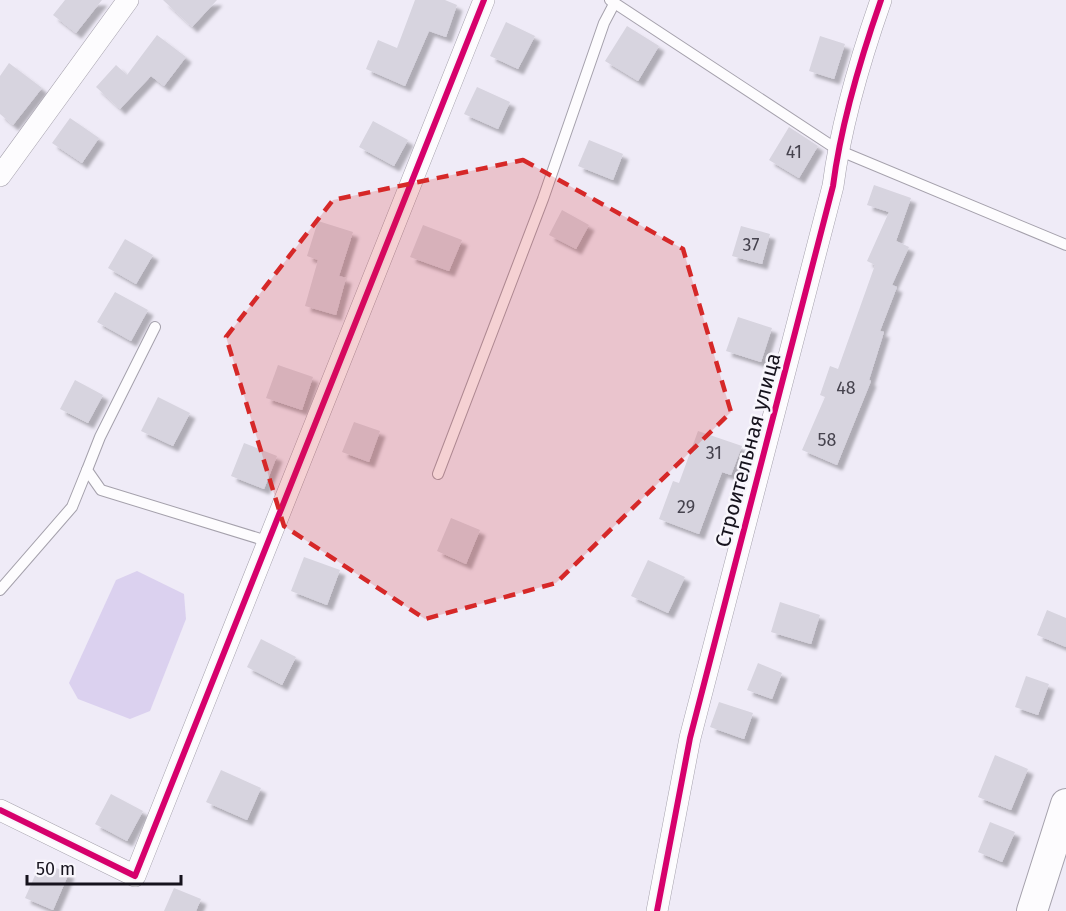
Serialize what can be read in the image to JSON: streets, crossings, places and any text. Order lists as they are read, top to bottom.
{
  "streets": {
    "street": ["Строительная улица"]
  },
  "house_numbers": [
    "41",
    "37",
    "48",
    "58",
    "31",
    "29"
  ],
  "scale_bar": "50 m"
}
